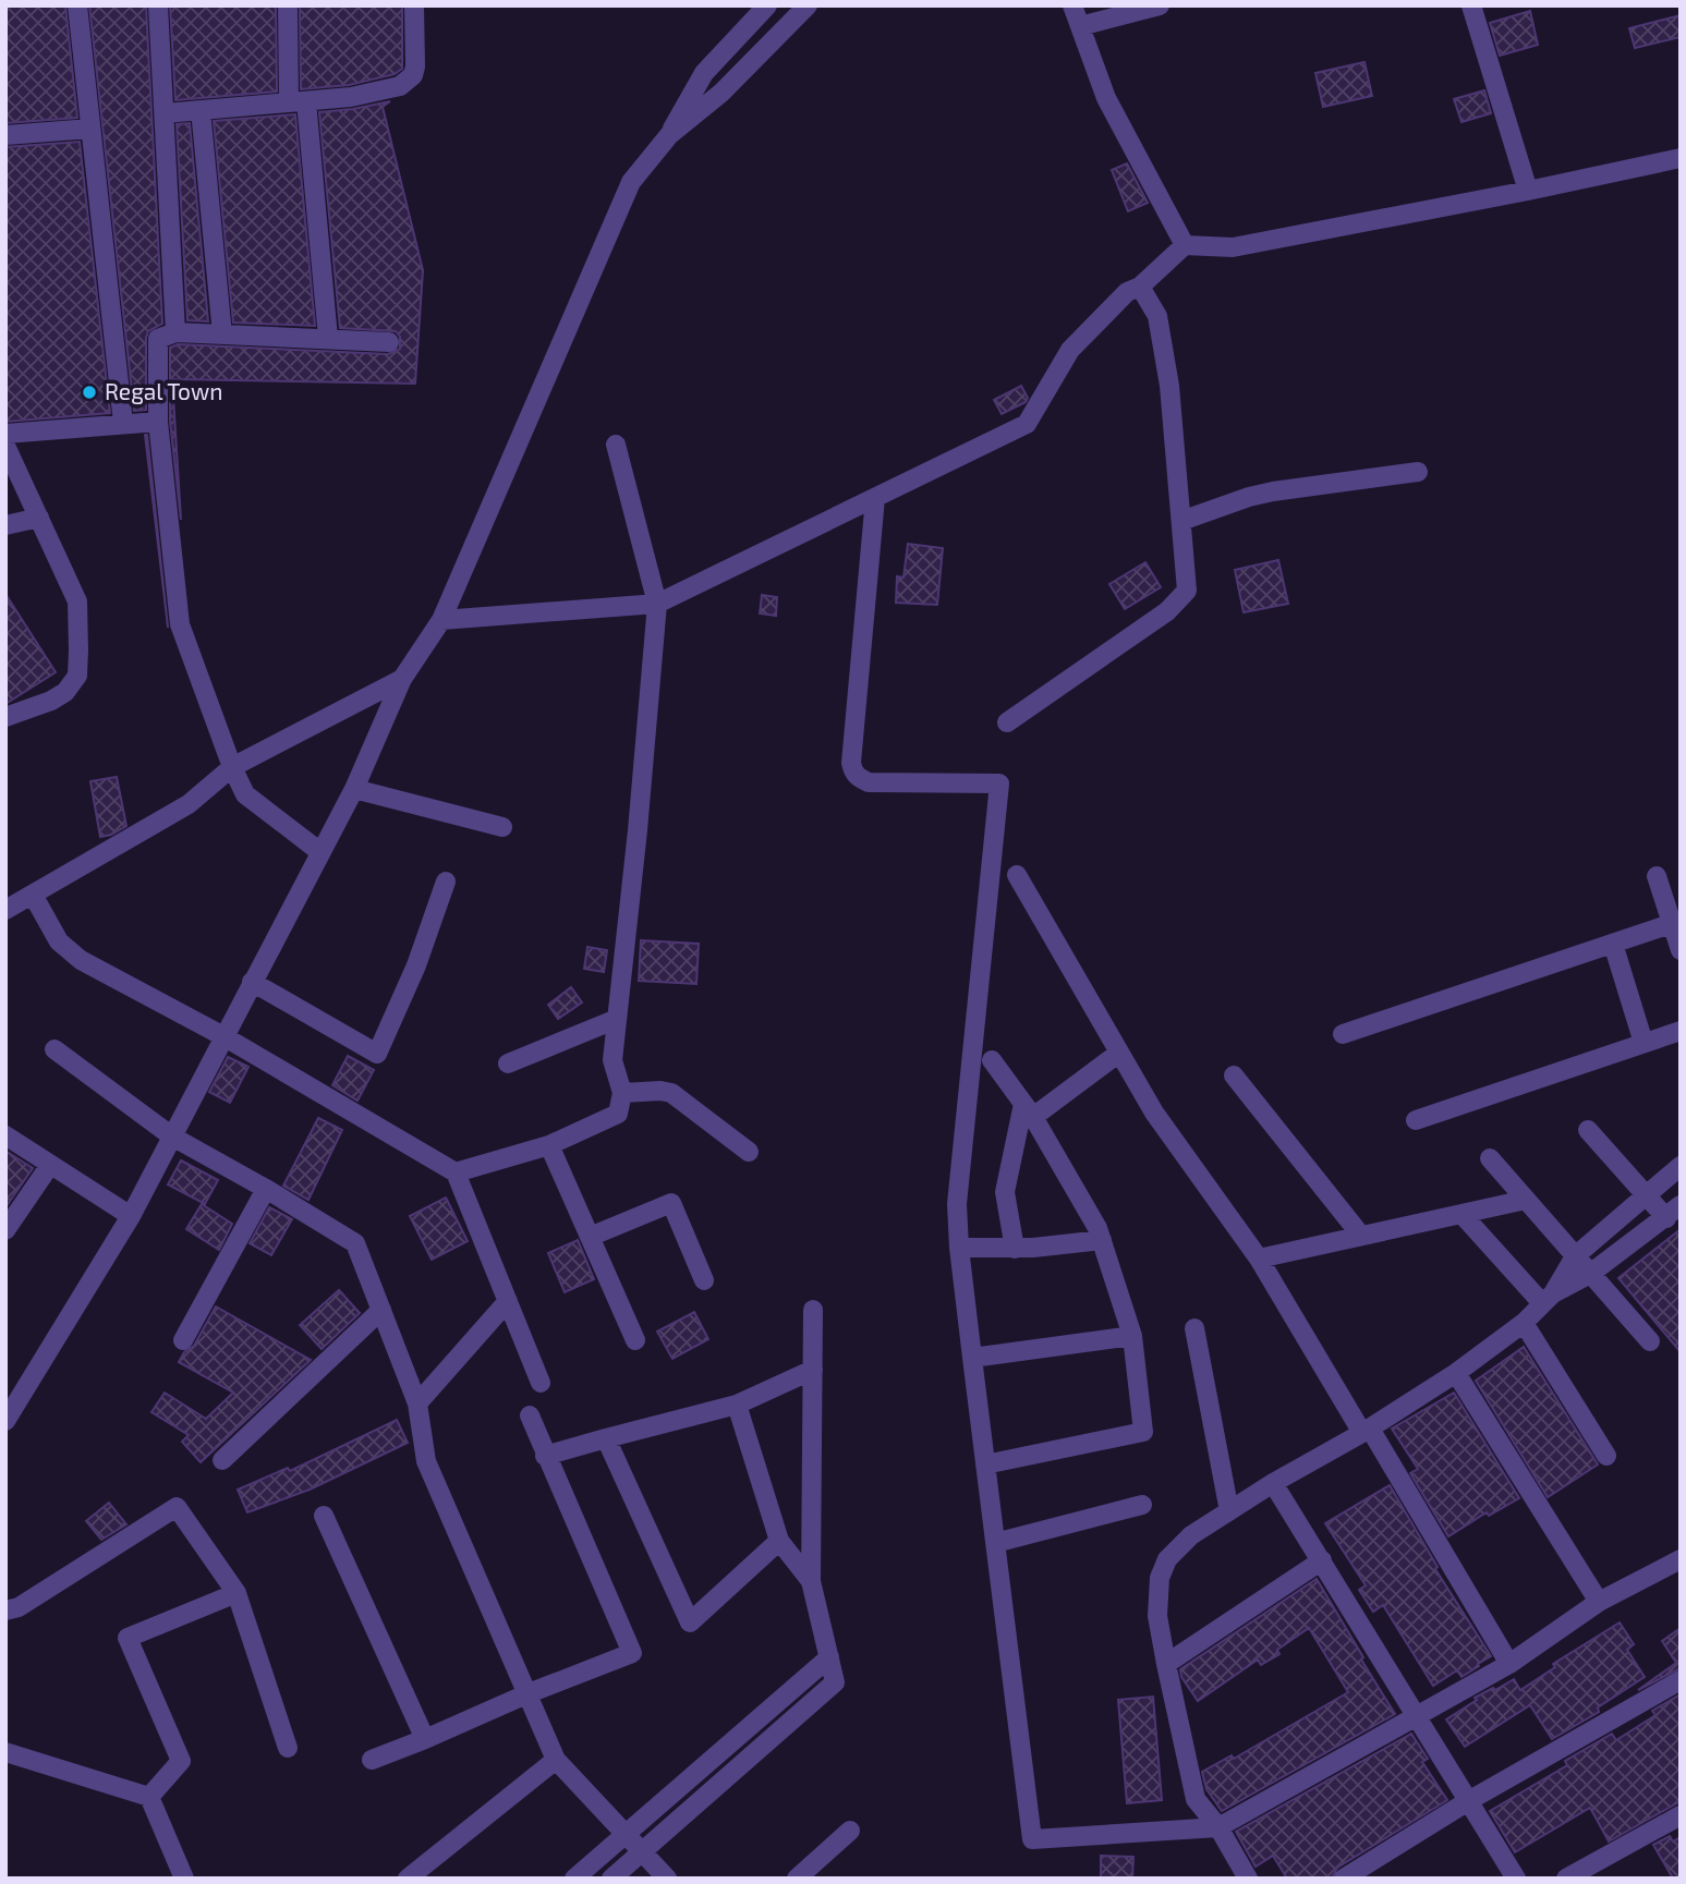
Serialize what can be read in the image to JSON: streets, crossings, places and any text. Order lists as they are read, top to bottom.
{
  "places": ["Regal Town"]
}
